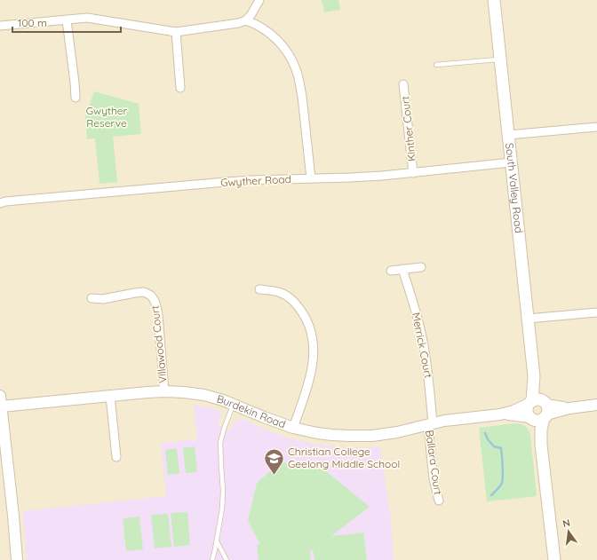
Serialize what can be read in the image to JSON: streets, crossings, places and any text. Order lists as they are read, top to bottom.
{
  "streets": {
    "main road": ["South Valley Road"],
    "street": [
      "Kinther Court",
      "Gwyther Road",
      "Villawood Court",
      "Merrick Court",
      "Burdekin Road",
      "Ballara Court"
    ]
  },
  "crossings": [
    ["Kinther Court", "Gwyther Road"],
    ["Gwyther Road", "South Valley Road"],
    ["South Valley Road", "Burdekin Road"],
    ["Villawood Court", "Burdekin Road"],
    ["Merrick Court", "Burdekin Road"],
    ["Merrick Court", "Ballara Court"],
    ["Burdekin Road", "Ballara Court"]
  ],
  "parks": ["Gwyther Reserve"],
  "places": {
    "school or university": ["Christian College Geelong Middle School"]
  },
  "scale_bar": "100 m",
  "north": "top"
}
